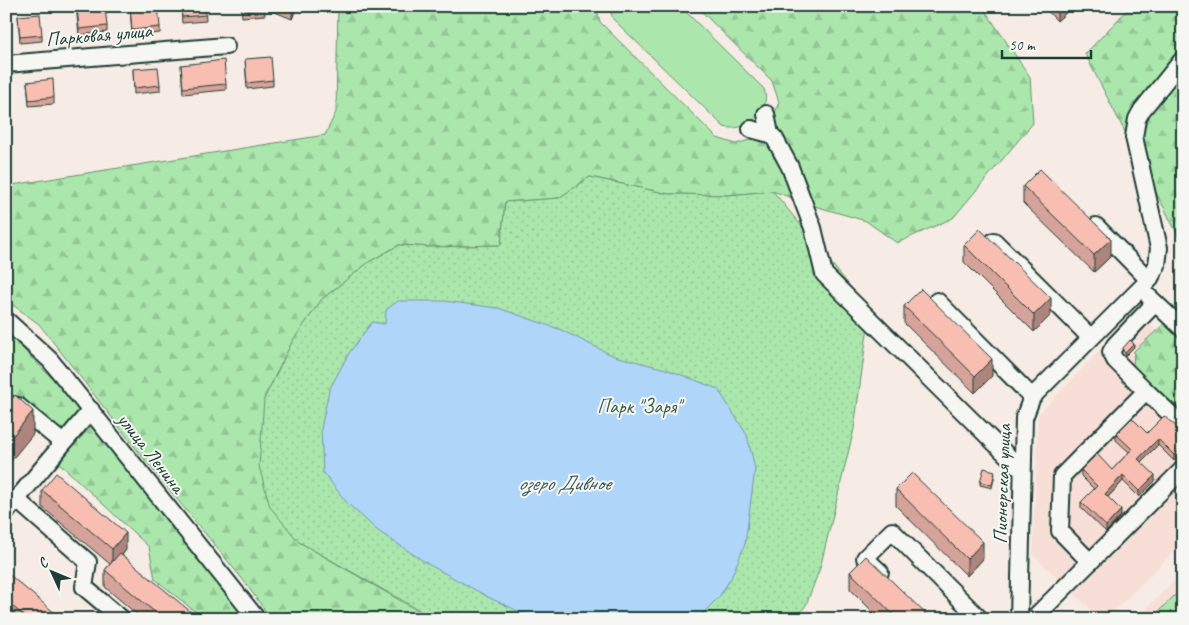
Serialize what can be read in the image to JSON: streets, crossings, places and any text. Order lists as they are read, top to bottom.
{
  "streets": {
    "street": ["Парковая улица", "улица Ленина", "Пионерская улица"]
  },
  "water": ["озеро Дивное"],
  "parks": ["Парк \"Заря\""],
  "scale_bar": "50 m",
  "north": "top left"
}
